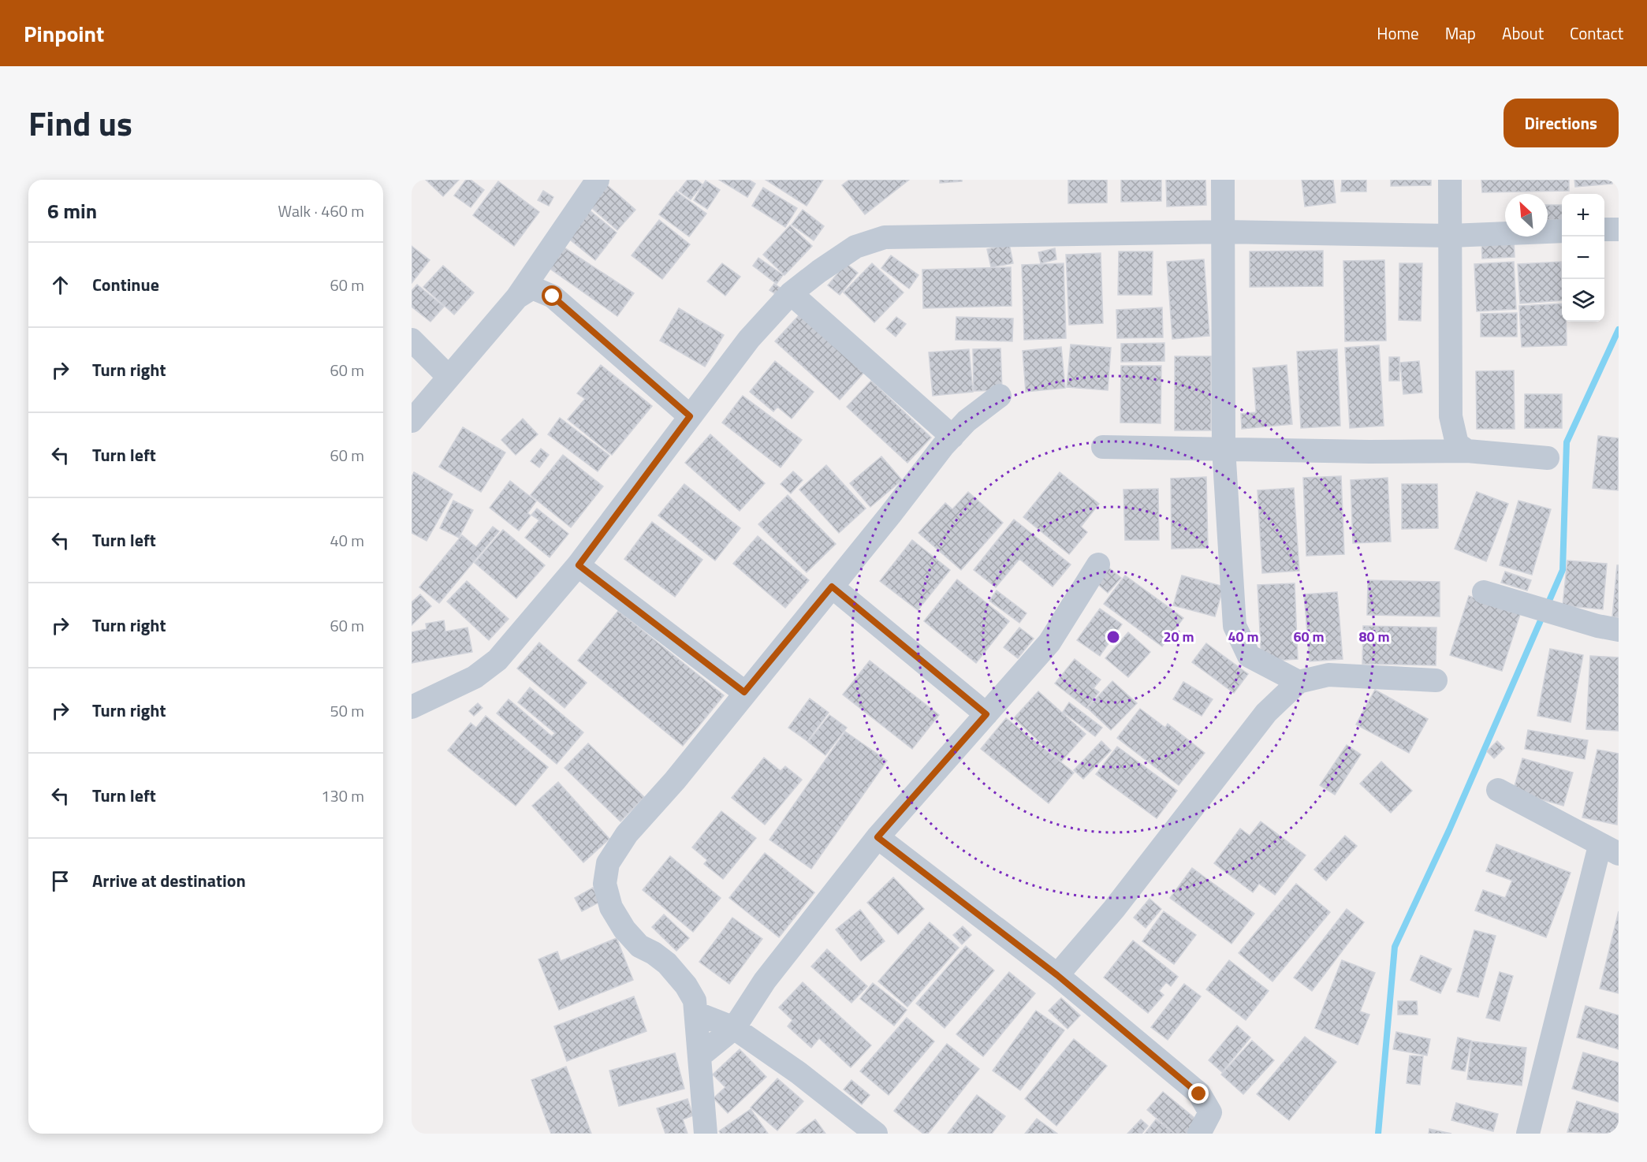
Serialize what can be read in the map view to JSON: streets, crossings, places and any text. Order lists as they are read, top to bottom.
{
  "north": "top left",
  "page": {
    "header": "Pinpoint",
    "nav": [
      "Home",
      "Map",
      "About",
      "Contact"
    ],
    "title": "Find us",
    "buttons": "Directions",
    "heading": ["6 min", "Walk · 460 m"],
    "map_buttons": ["+", "−"],
    "list": [
      ["Continue", "60 m"],
      ["Turn right", "60 m"],
      ["Turn left", "60 m"],
      ["Turn left", "40 m"],
      ["Turn right", "60 m"],
      ["Turn right", "50 m"],
      ["Turn left", "130 m"],
      "Arrive at destination"
    ]
  },
  "rings": [
    "20 m",
    "40 m",
    "60 m",
    "80 m"
  ]
}
